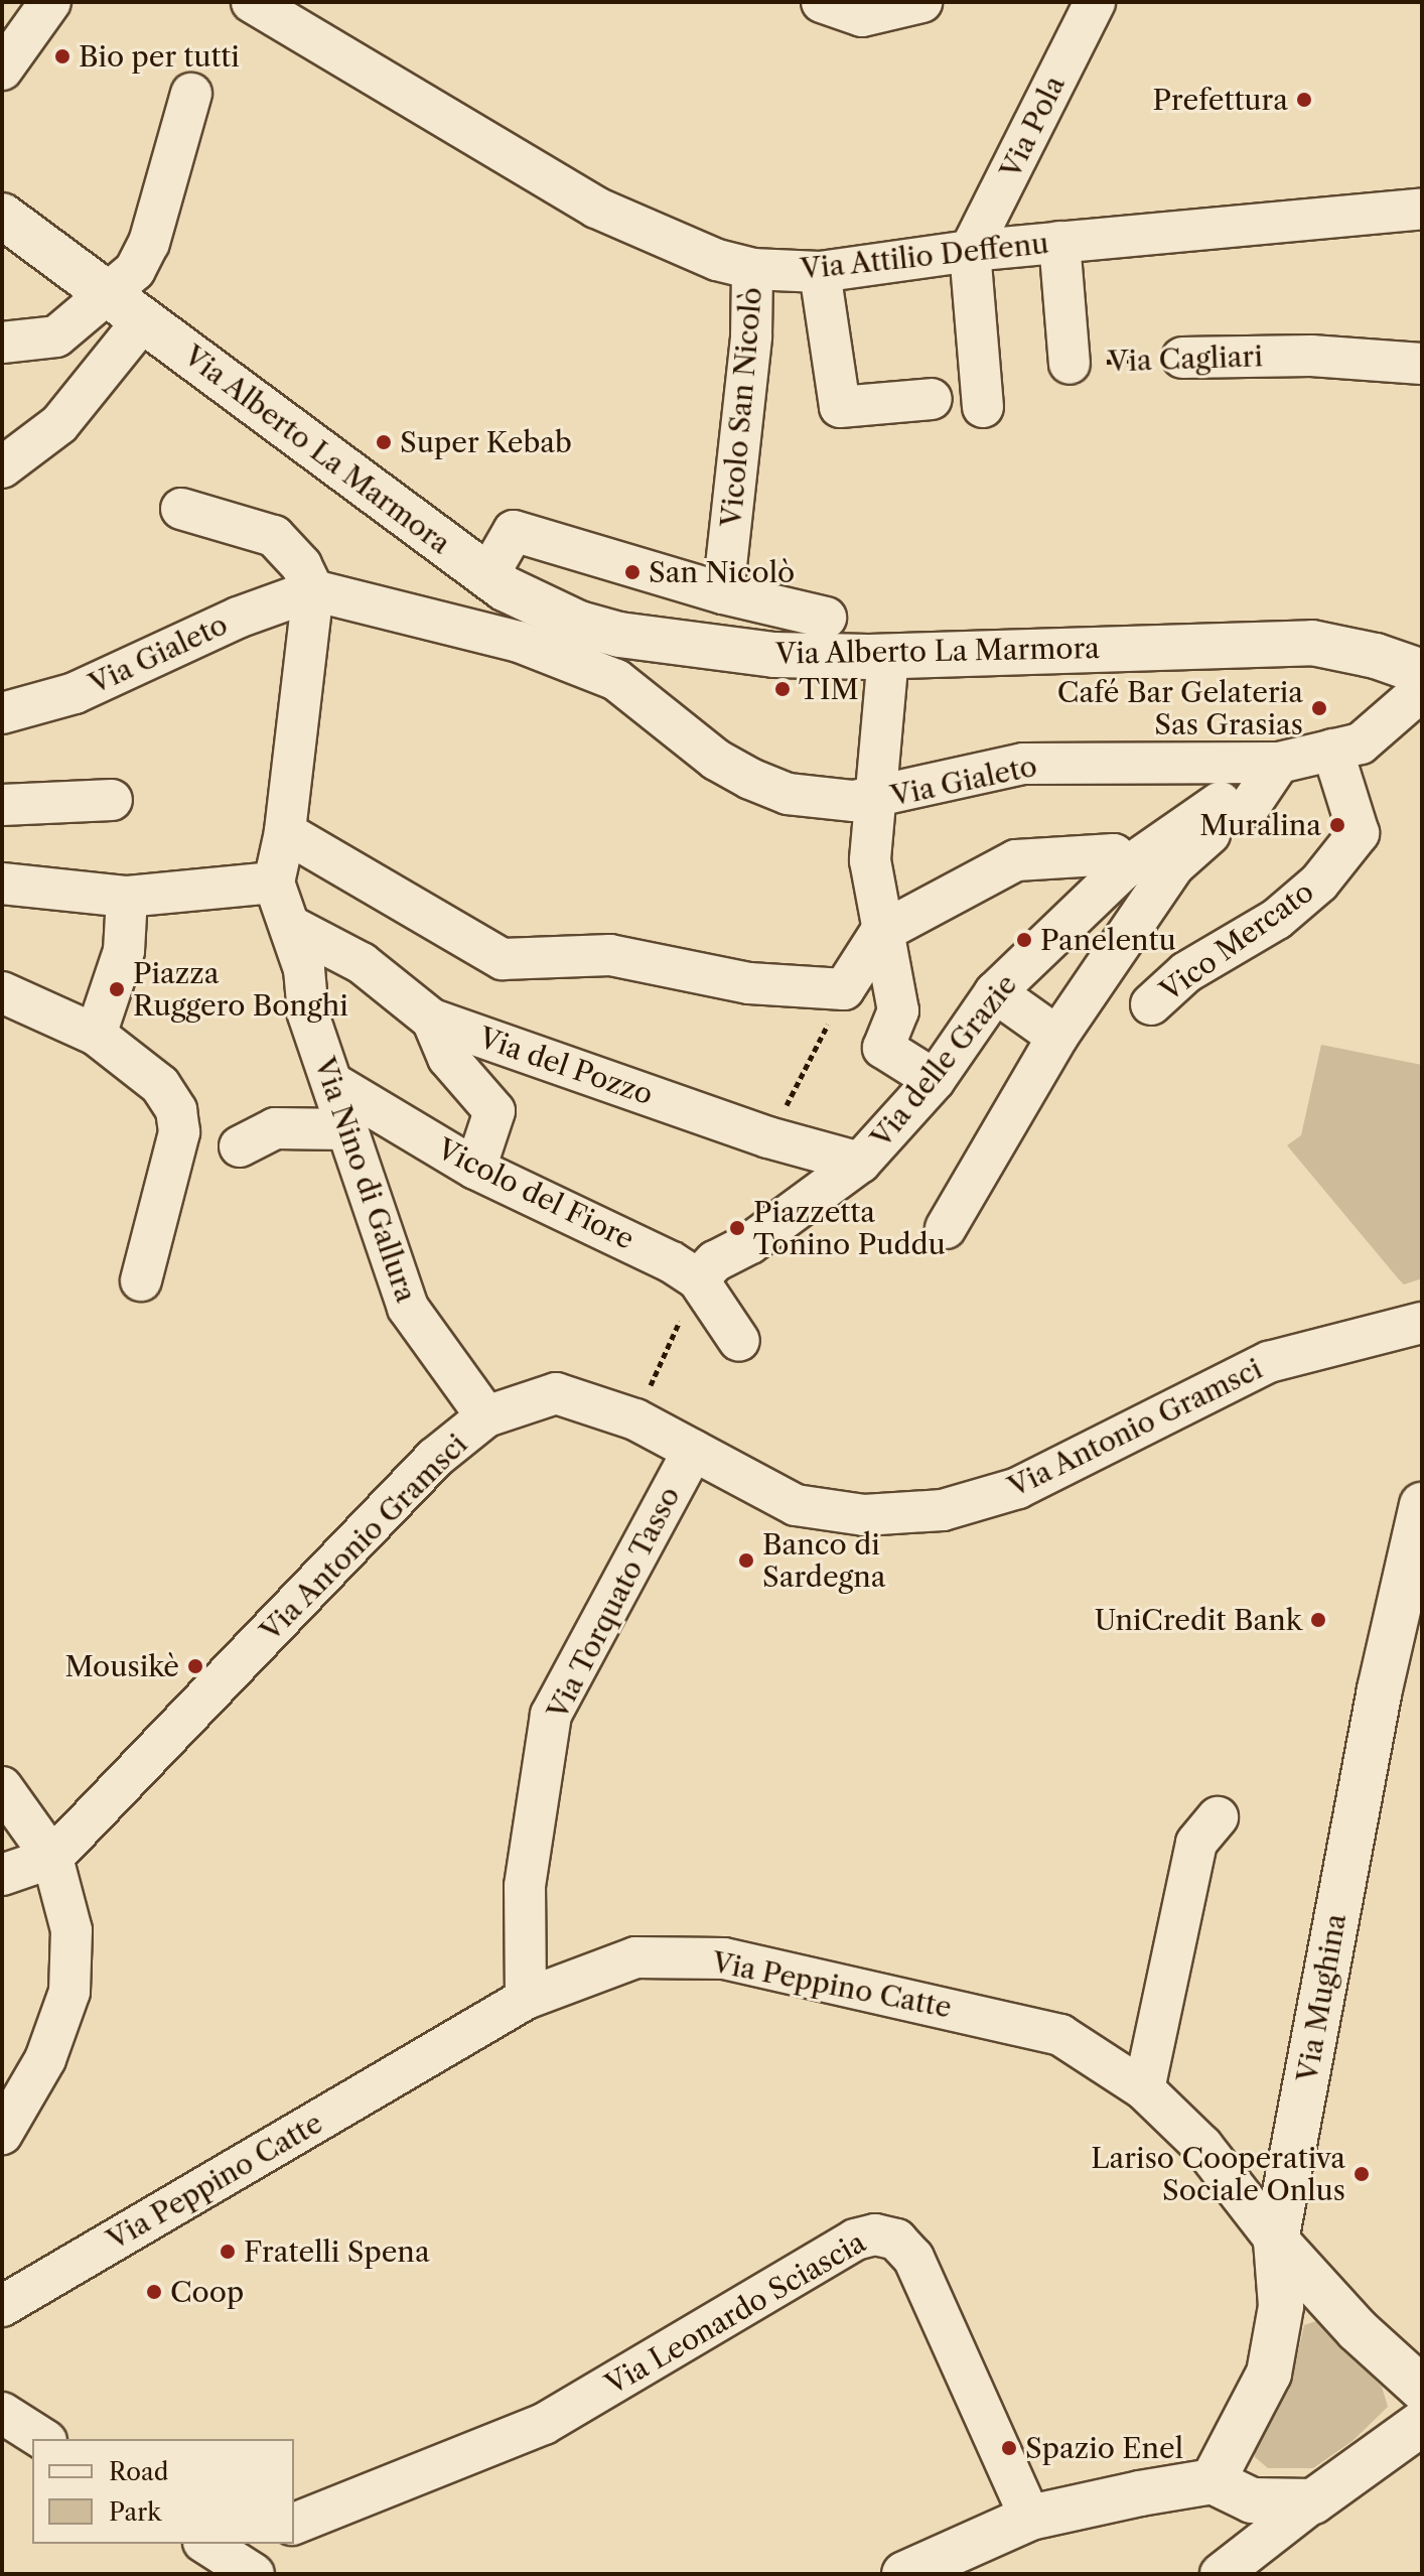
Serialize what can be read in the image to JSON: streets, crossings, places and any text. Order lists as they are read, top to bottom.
{
  "streets": {
    "street": [
      "Via Pola",
      "Via Attilio Deffenu",
      "Via Cagliari",
      "Vicolo San Nicolò",
      "Via Alberto La Marmora",
      "Via Gialeto",
      "Vico Mercato",
      "Via delle Grazie",
      "Via del Pozzo",
      "Via Nino di Gallura",
      "Vicolo del Fiore",
      "Via Antonio Gramsci",
      "Via Torquato Tasso",
      "Via Peppino Catte",
      "Via Mughina",
      "Via Leonardo Sciascia"
    ]
  },
  "crossings": [
    ["Via Pola", "Via Attilio Deffenu"],
    ["Via Attilio Deffenu", "Via Cagliari"],
    ["Via Attilio Deffenu", "Vicolo San Nicolò"],
    ["Via Gialeto", "Vico Mercato"],
    ["Via Gialeto", "Via delle Grazie"],
    ["Via delle Grazie", "Via del Pozzo"],
    ["Via delle Grazie", "Vicolo del Fiore"],
    ["Via del Pozzo", "Via Nino di Gallura"],
    ["Via Nino di Gallura", "Vicolo del Fiore"],
    ["Via Nino di Gallura", "Via Antonio Gramsci"],
    ["Via Antonio Gramsci", "Via Torquato Tasso"],
    ["Via Torquato Tasso", "Via Peppino Catte"],
    ["Via Peppino Catte", "Via Mughina"]
  ],
  "places": [
    "Bio per tutti",
    "Prefettura",
    "Super Kebab",
    "San Nicolò",
    "TIM",
    "Café Bar Gelateria Sas Grasias",
    "Muralina",
    "Panelentu",
    "Piazza Ruggero Bonghi",
    "Piazzetta Tonino Puddu",
    "Banco di Sardegna",
    "UniCredit Bank",
    "Mousikè",
    "Lariso Cooperativa Sociale Onlus",
    "Fratelli Spena",
    "Coop",
    "Spazio Enel"
  ],
  "legend": ["Road", "Park"]
}
